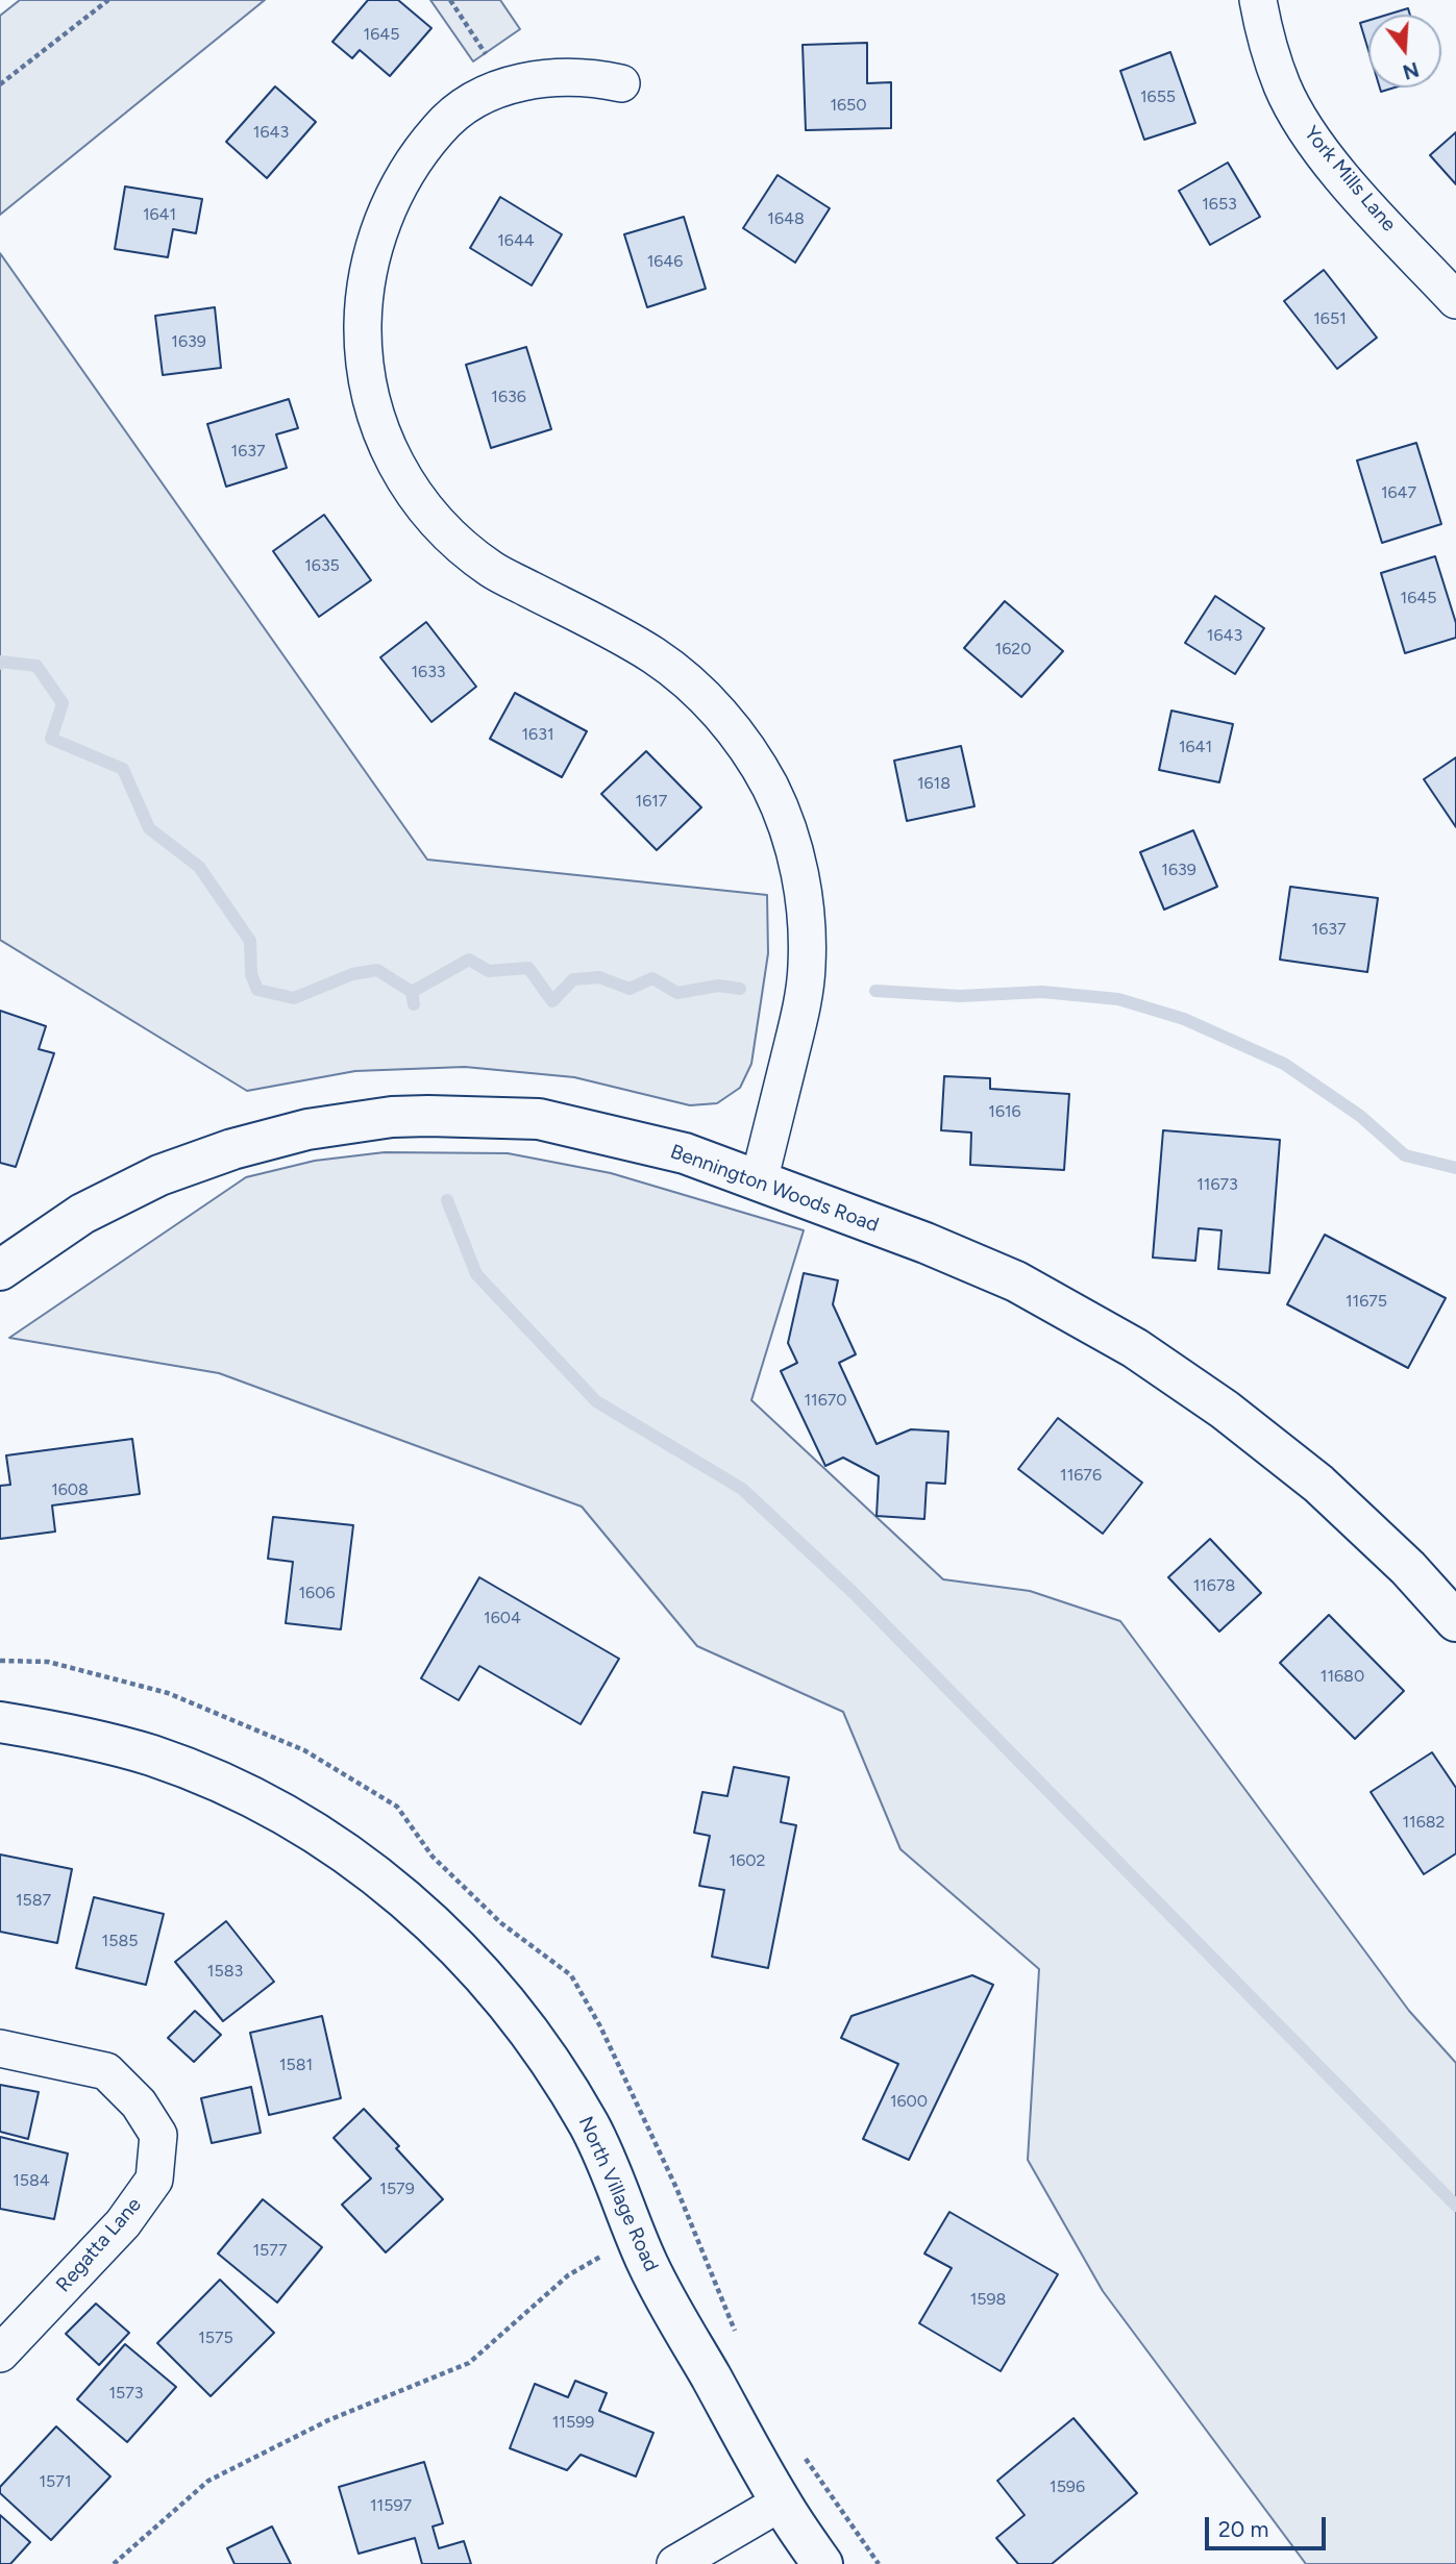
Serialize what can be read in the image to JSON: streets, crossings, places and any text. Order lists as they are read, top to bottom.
{
  "streets": {
    "street": [
      "York Mills Lane",
      "Bennington Woods Road",
      "North Village Road",
      "Regatta Lane"
    ]
  },
  "house_numbers": [
    "1645",
    "1655",
    "1650",
    "1643",
    "1653",
    "1641",
    "1648",
    "1644",
    "1646",
    "1651",
    "1639",
    "1636",
    "1637",
    "1647",
    "1635",
    "1645",
    "1643",
    "1620",
    "1633",
    "1631",
    "1641",
    "1618",
    "1617",
    "1639",
    "1637",
    "1616",
    "11673",
    "11675",
    "11670",
    "11676",
    "1608",
    "11678",
    "1606",
    "1604",
    "11680",
    "11682",
    "1602",
    "1587",
    "1585",
    "1583",
    "1581",
    "1600",
    "1584",
    "1579",
    "1577",
    "1598",
    "1575",
    "1573",
    "11599",
    "1571",
    "1596",
    "11597"
  ],
  "scale_bar": "20 m",
  "north": "bottom"
}
